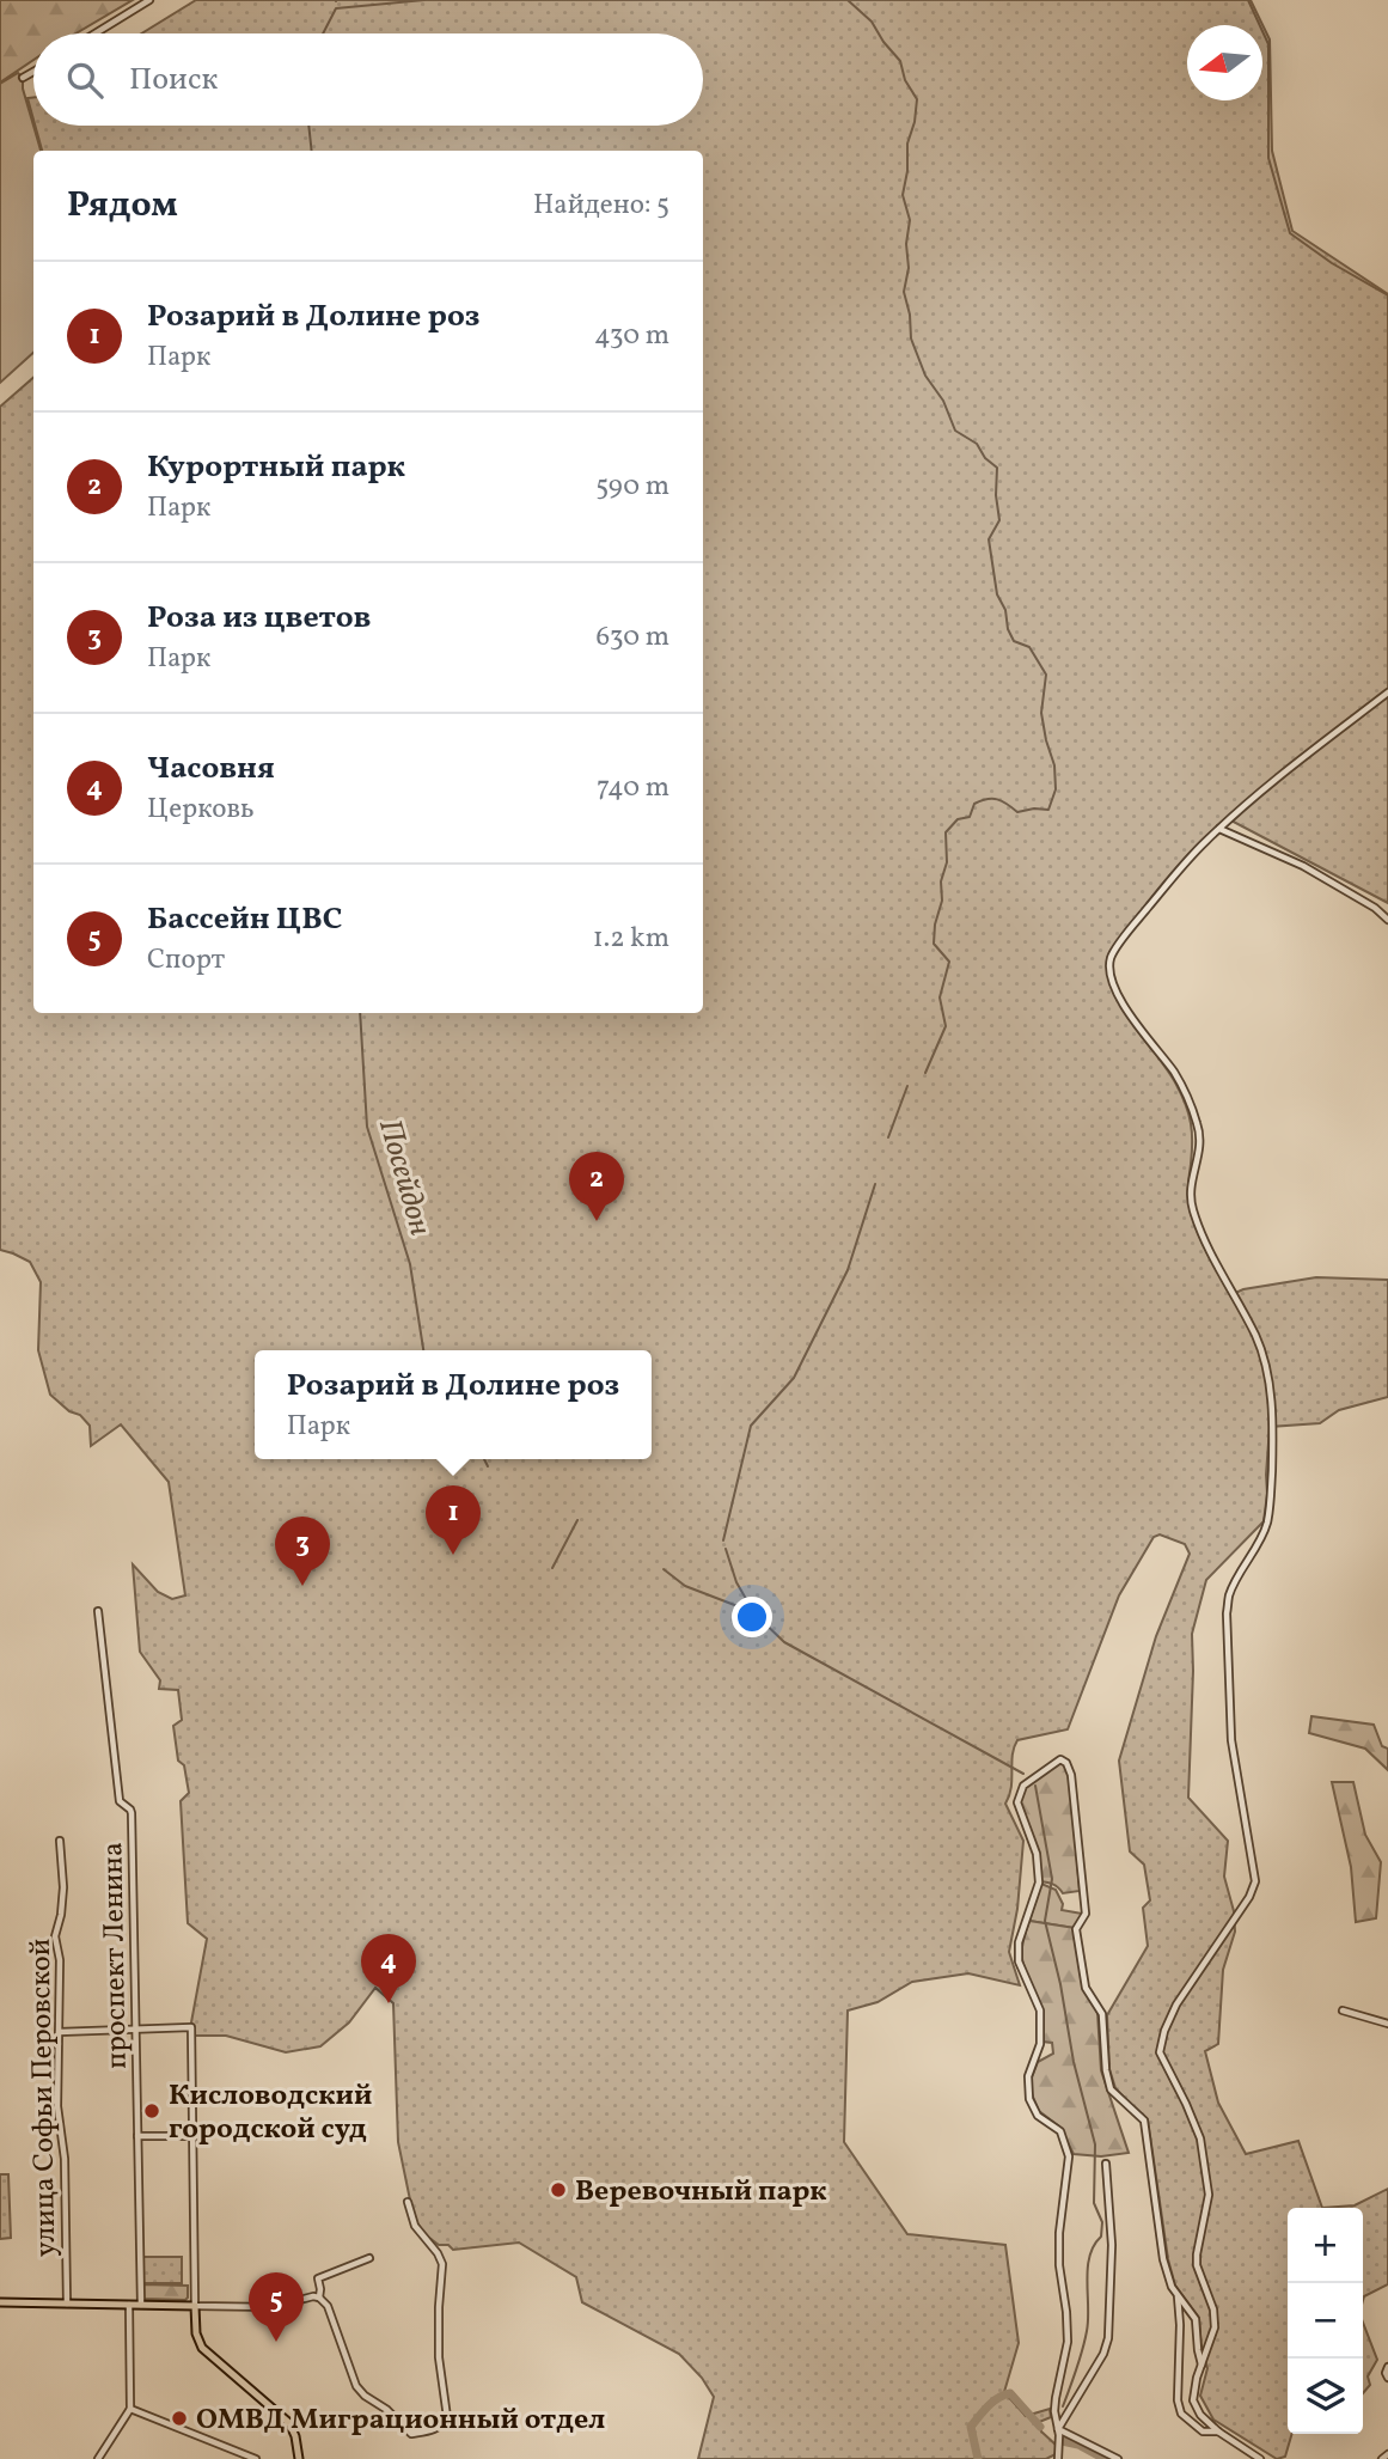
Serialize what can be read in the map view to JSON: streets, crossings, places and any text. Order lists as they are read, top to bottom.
{
  "streets": {
    "street": ["проспект Ленина", "улица Софьи Перовской"]
  },
  "water": ["Посейдон"],
  "places": ["Кисловодский городской суд", "Веревочный парк", "ОМВД Миграционный отдел"],
  "north": "left",
  "page": {
    "search": "Поиск",
    "heading": ["Рядом", "Найдено: 5"],
    "list": [
      {
        "mark": "1",
        "name": "Розарий в Долине роз",
        "note": "Парк",
        "value": "430 m"
      },
      {
        "mark": "2",
        "name": "Курортный парк",
        "note": "Парк",
        "value": "590 m"
      },
      {
        "mark": "3",
        "name": "Роза из цветов",
        "note": "Парк",
        "value": "630 m"
      },
      {
        "mark": "4",
        "name": "Часовня",
        "note": "Церковь",
        "value": "740 m"
      },
      {
        "mark": "5",
        "name": "Бассейн ЦВС",
        "note": "Спорт",
        "value": "1.2 km"
      }
    ],
    "pins": [
      "2",
      "1",
      "3",
      "4",
      "5"
    ],
    "popup": ["Розарий в Долине роз", "Парк"],
    "map_buttons": ["+", "−"]
  }
}
